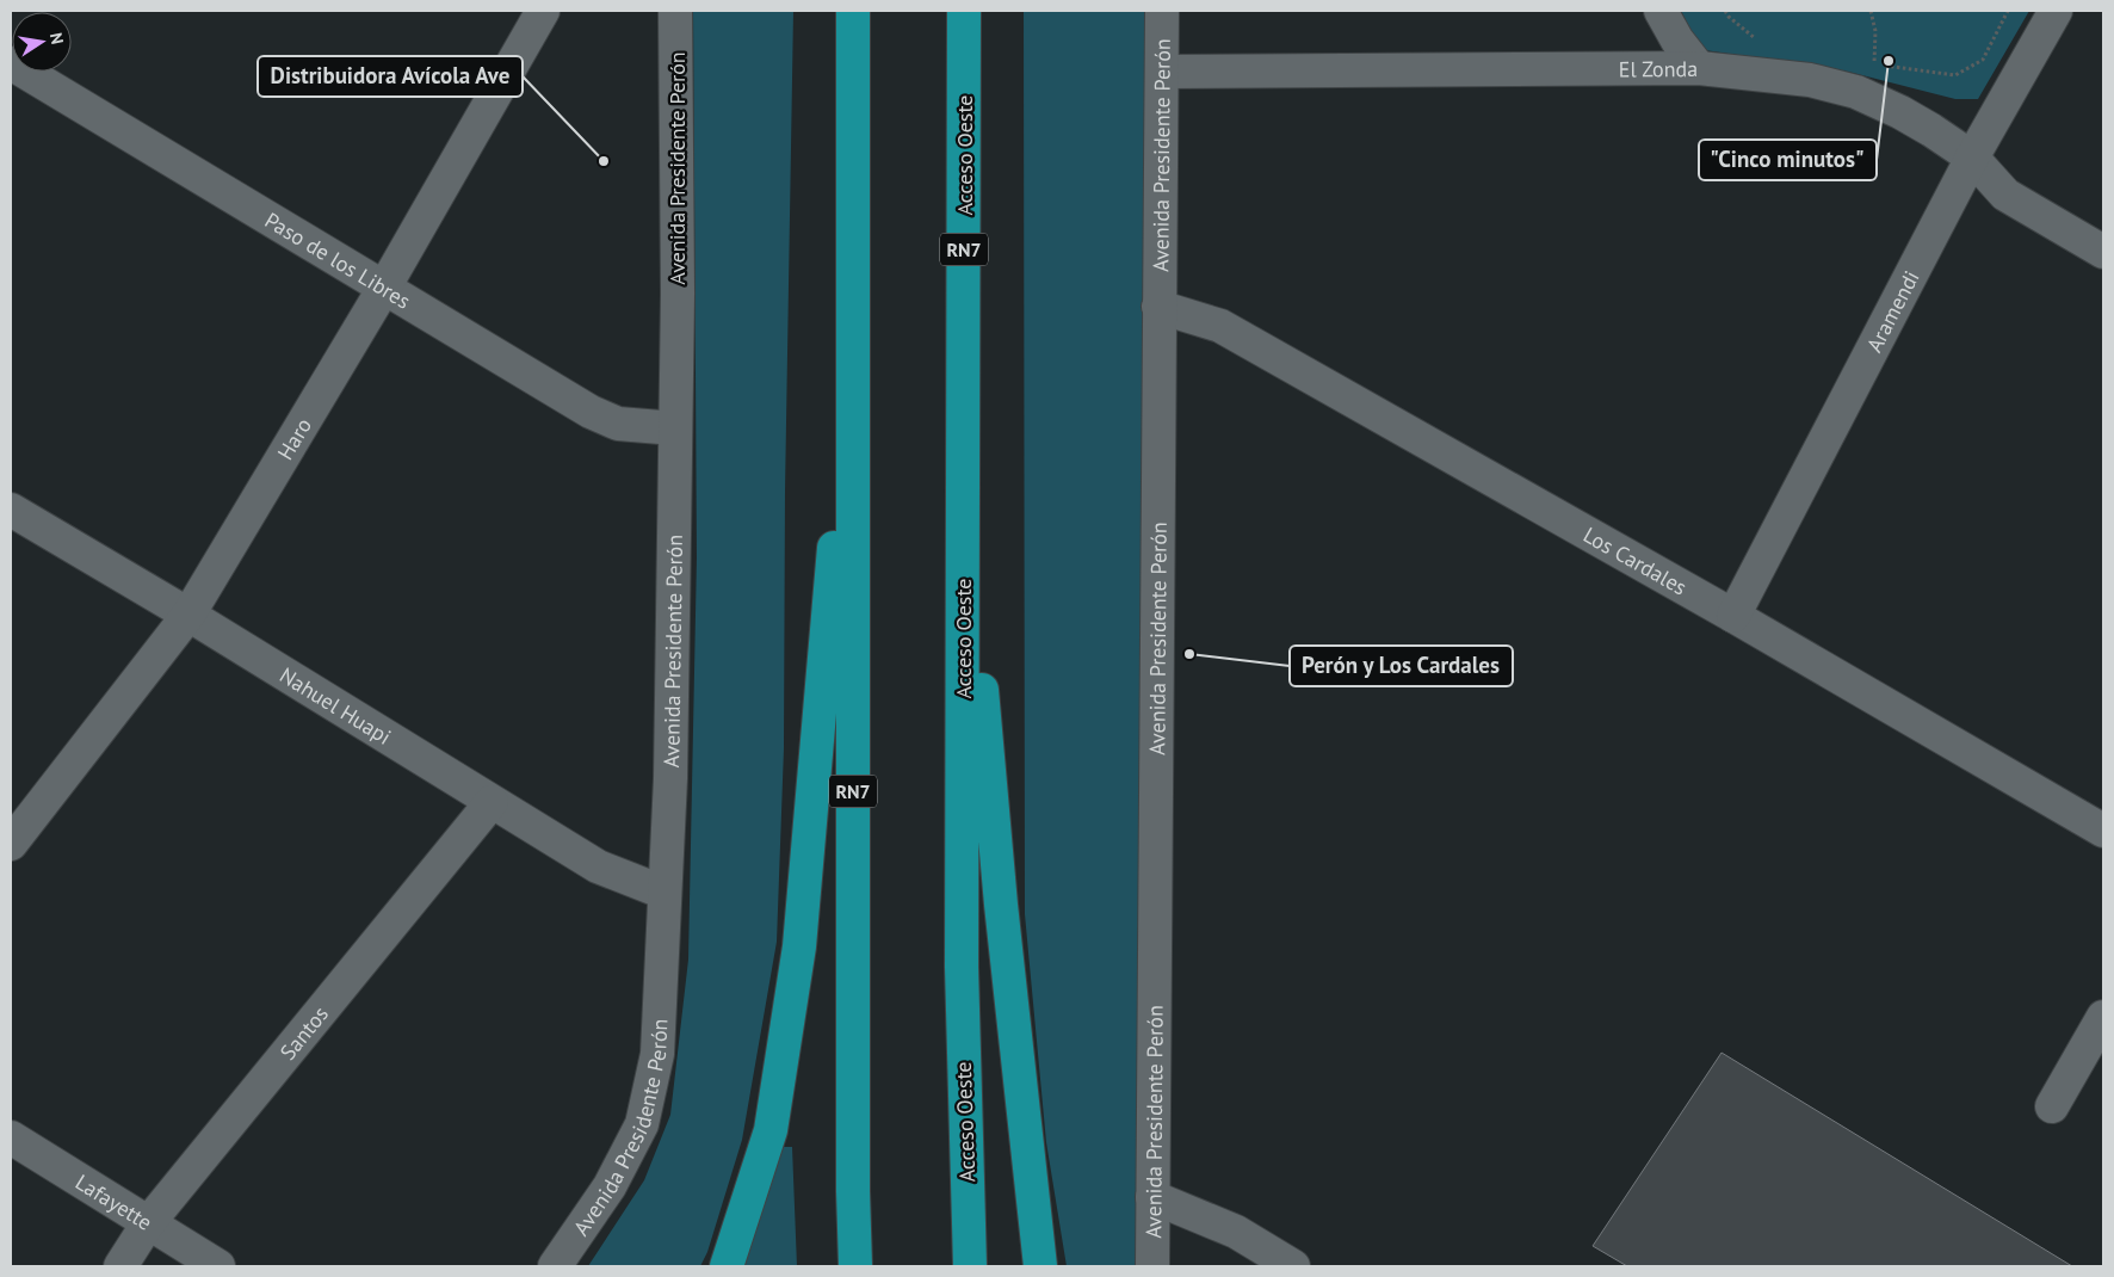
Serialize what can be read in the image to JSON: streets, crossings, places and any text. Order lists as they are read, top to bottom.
{
  "streets": {
    "highway": ["Acceso Oeste", "RN7"],
    "street": [
      "El Zonda",
      "Avenida Presidente Perón",
      "Paso de los Libres",
      "Aramendi",
      "Haro",
      "Los Cardales",
      "Nahuel Huapi",
      "Santos",
      "Lafayette"
    ]
  },
  "crossings": [
    ["El Zonda", "Avenida Presidente Perón"],
    ["El Zonda", "Aramendi"],
    ["Avenida Presidente Perón", "Paso de los Libres"],
    ["Avenida Presidente Perón", "Los Cardales"],
    ["Avenida Presidente Perón", "Nahuel Huapi"],
    ["Paso de los Libres", "Haro"],
    ["Aramendi", "Los Cardales"],
    ["Haro", "Nahuel Huapi"],
    ["Nahuel Huapi", "Santos"],
    ["Santos", "Lafayette"]
  ],
  "places": ["\"Cinco minutos\"", "Distribuidora Avícola Ave", "Perón y Los Cardales"],
  "north": "right"
}
